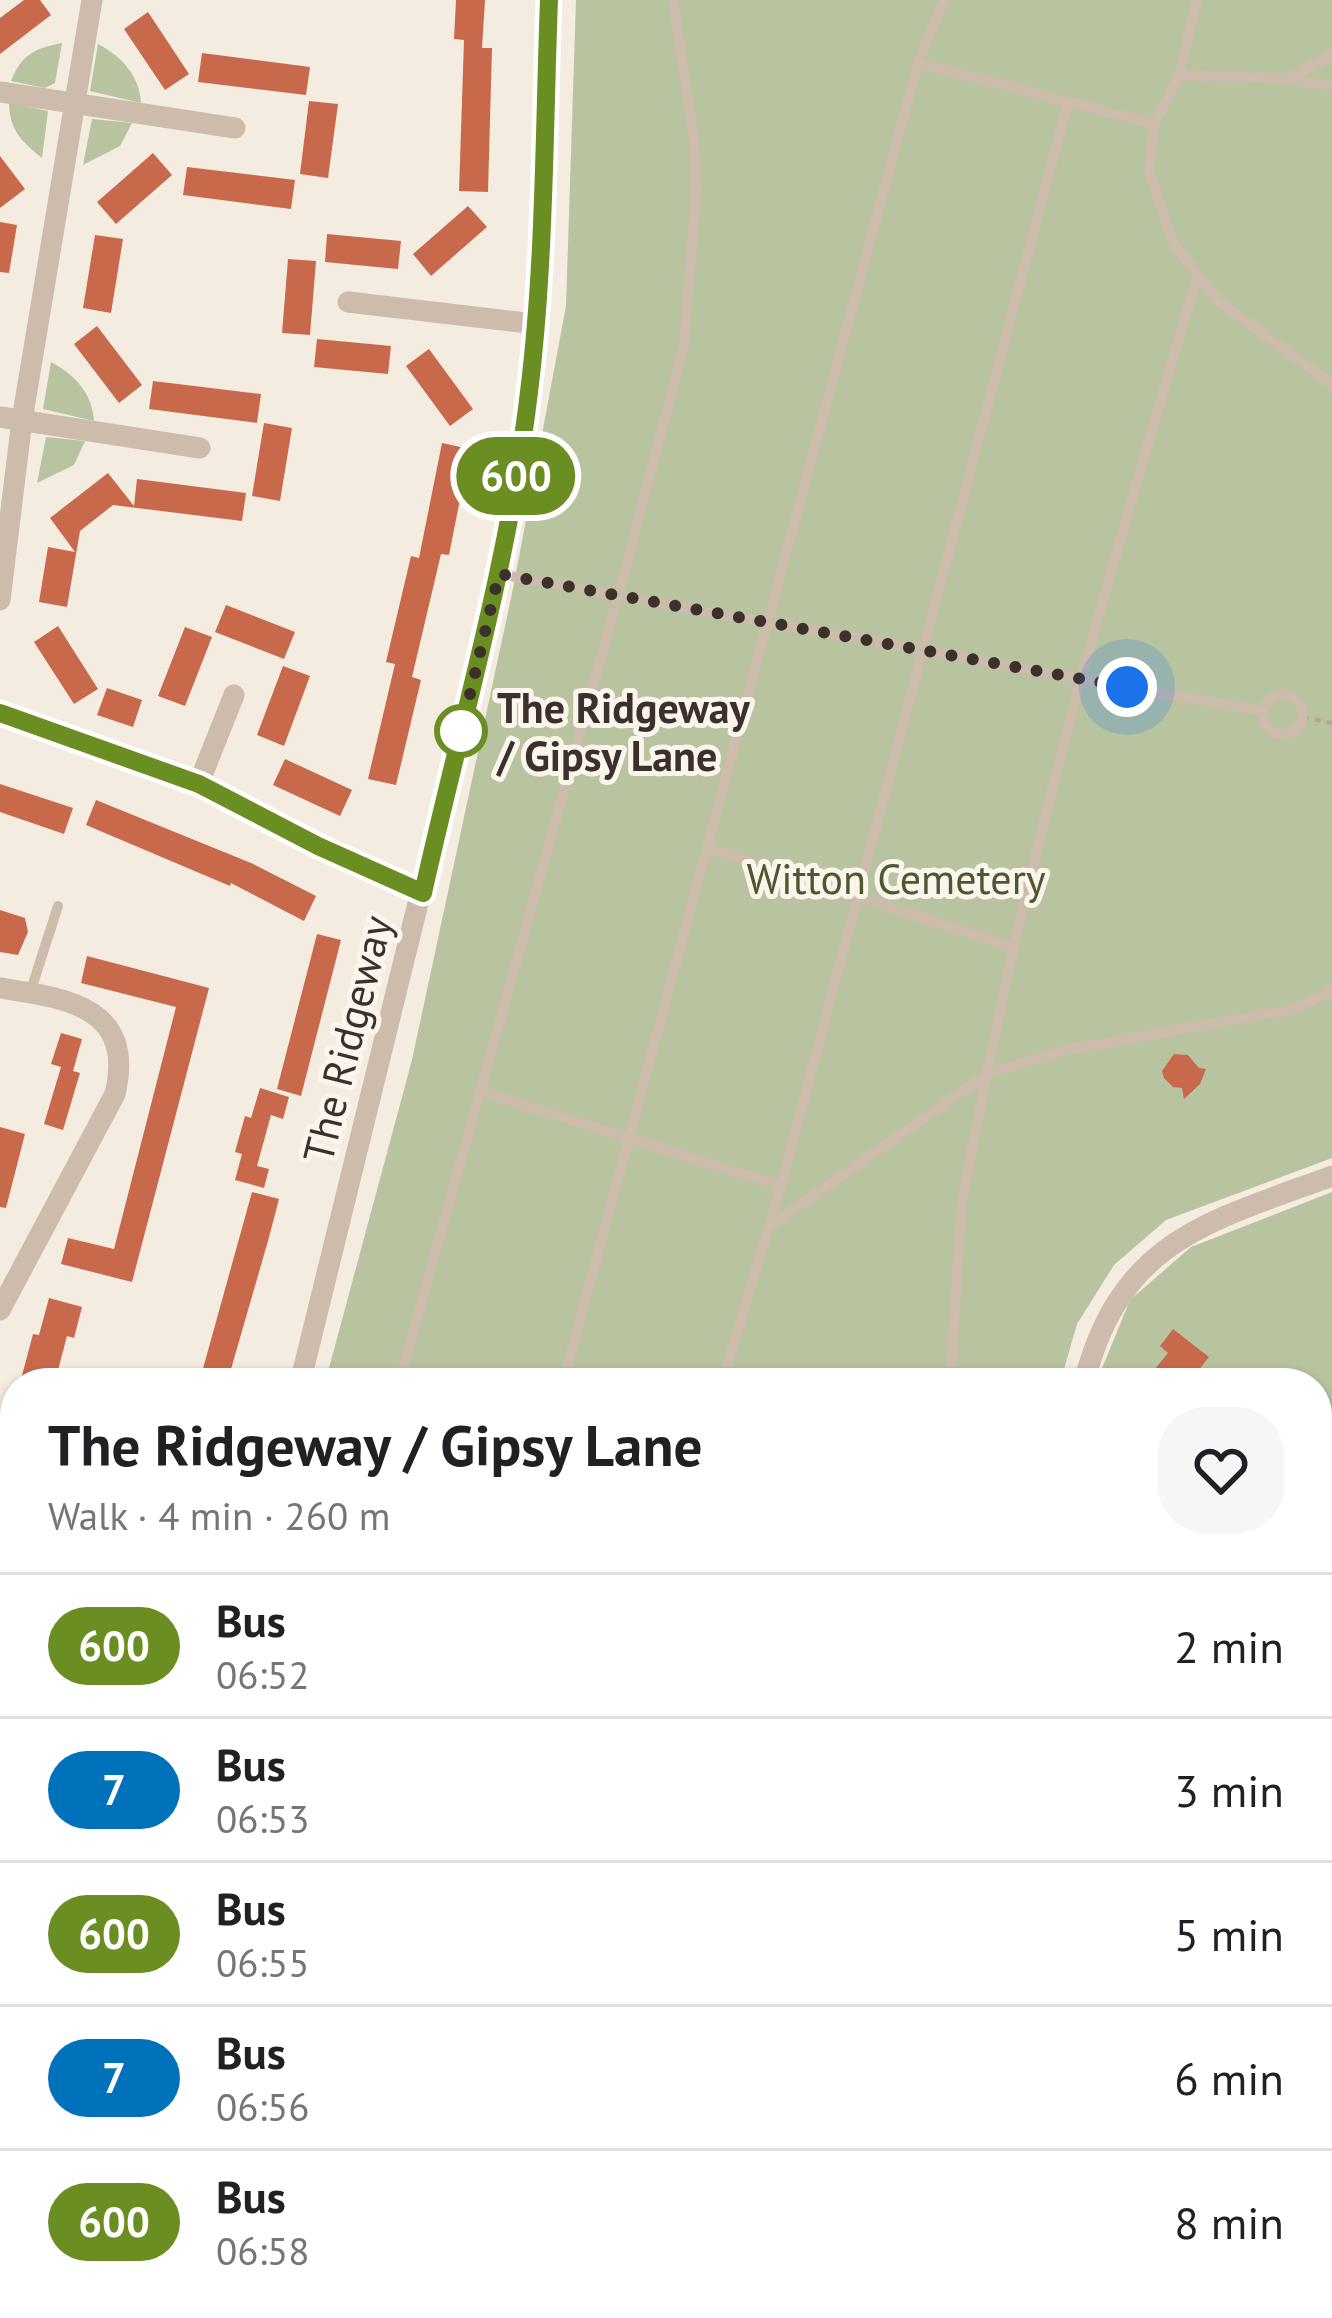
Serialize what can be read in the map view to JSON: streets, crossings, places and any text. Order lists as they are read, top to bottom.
{
  "streets": {
    "street": ["The Ridgeway"]
  },
  "parks": ["Witton Cemetery"],
  "places": ["The Ridgeway / Gipsy Lane"],
  "lines": ["bus line 600"],
  "page": {
    "on_map": "600",
    "heading": ["The Ridgeway / Gipsy Lane", "Walk · 4 min · 260 m"],
    "list": [
      {
        "mark": "600",
        "name": "Bus",
        "note": "06:52",
        "value": "2 min"
      },
      {
        "mark": "7",
        "name": "Bus",
        "note": "06:53",
        "value": "3 min"
      },
      {
        "mark": "600",
        "name": "Bus",
        "note": "06:55",
        "value": "5 min"
      },
      {
        "mark": "7",
        "name": "Bus",
        "note": "06:56",
        "value": "6 min"
      },
      {
        "mark": "600",
        "name": "Bus",
        "note": "06:58",
        "value": "8 min"
      }
    ]
  }
}
